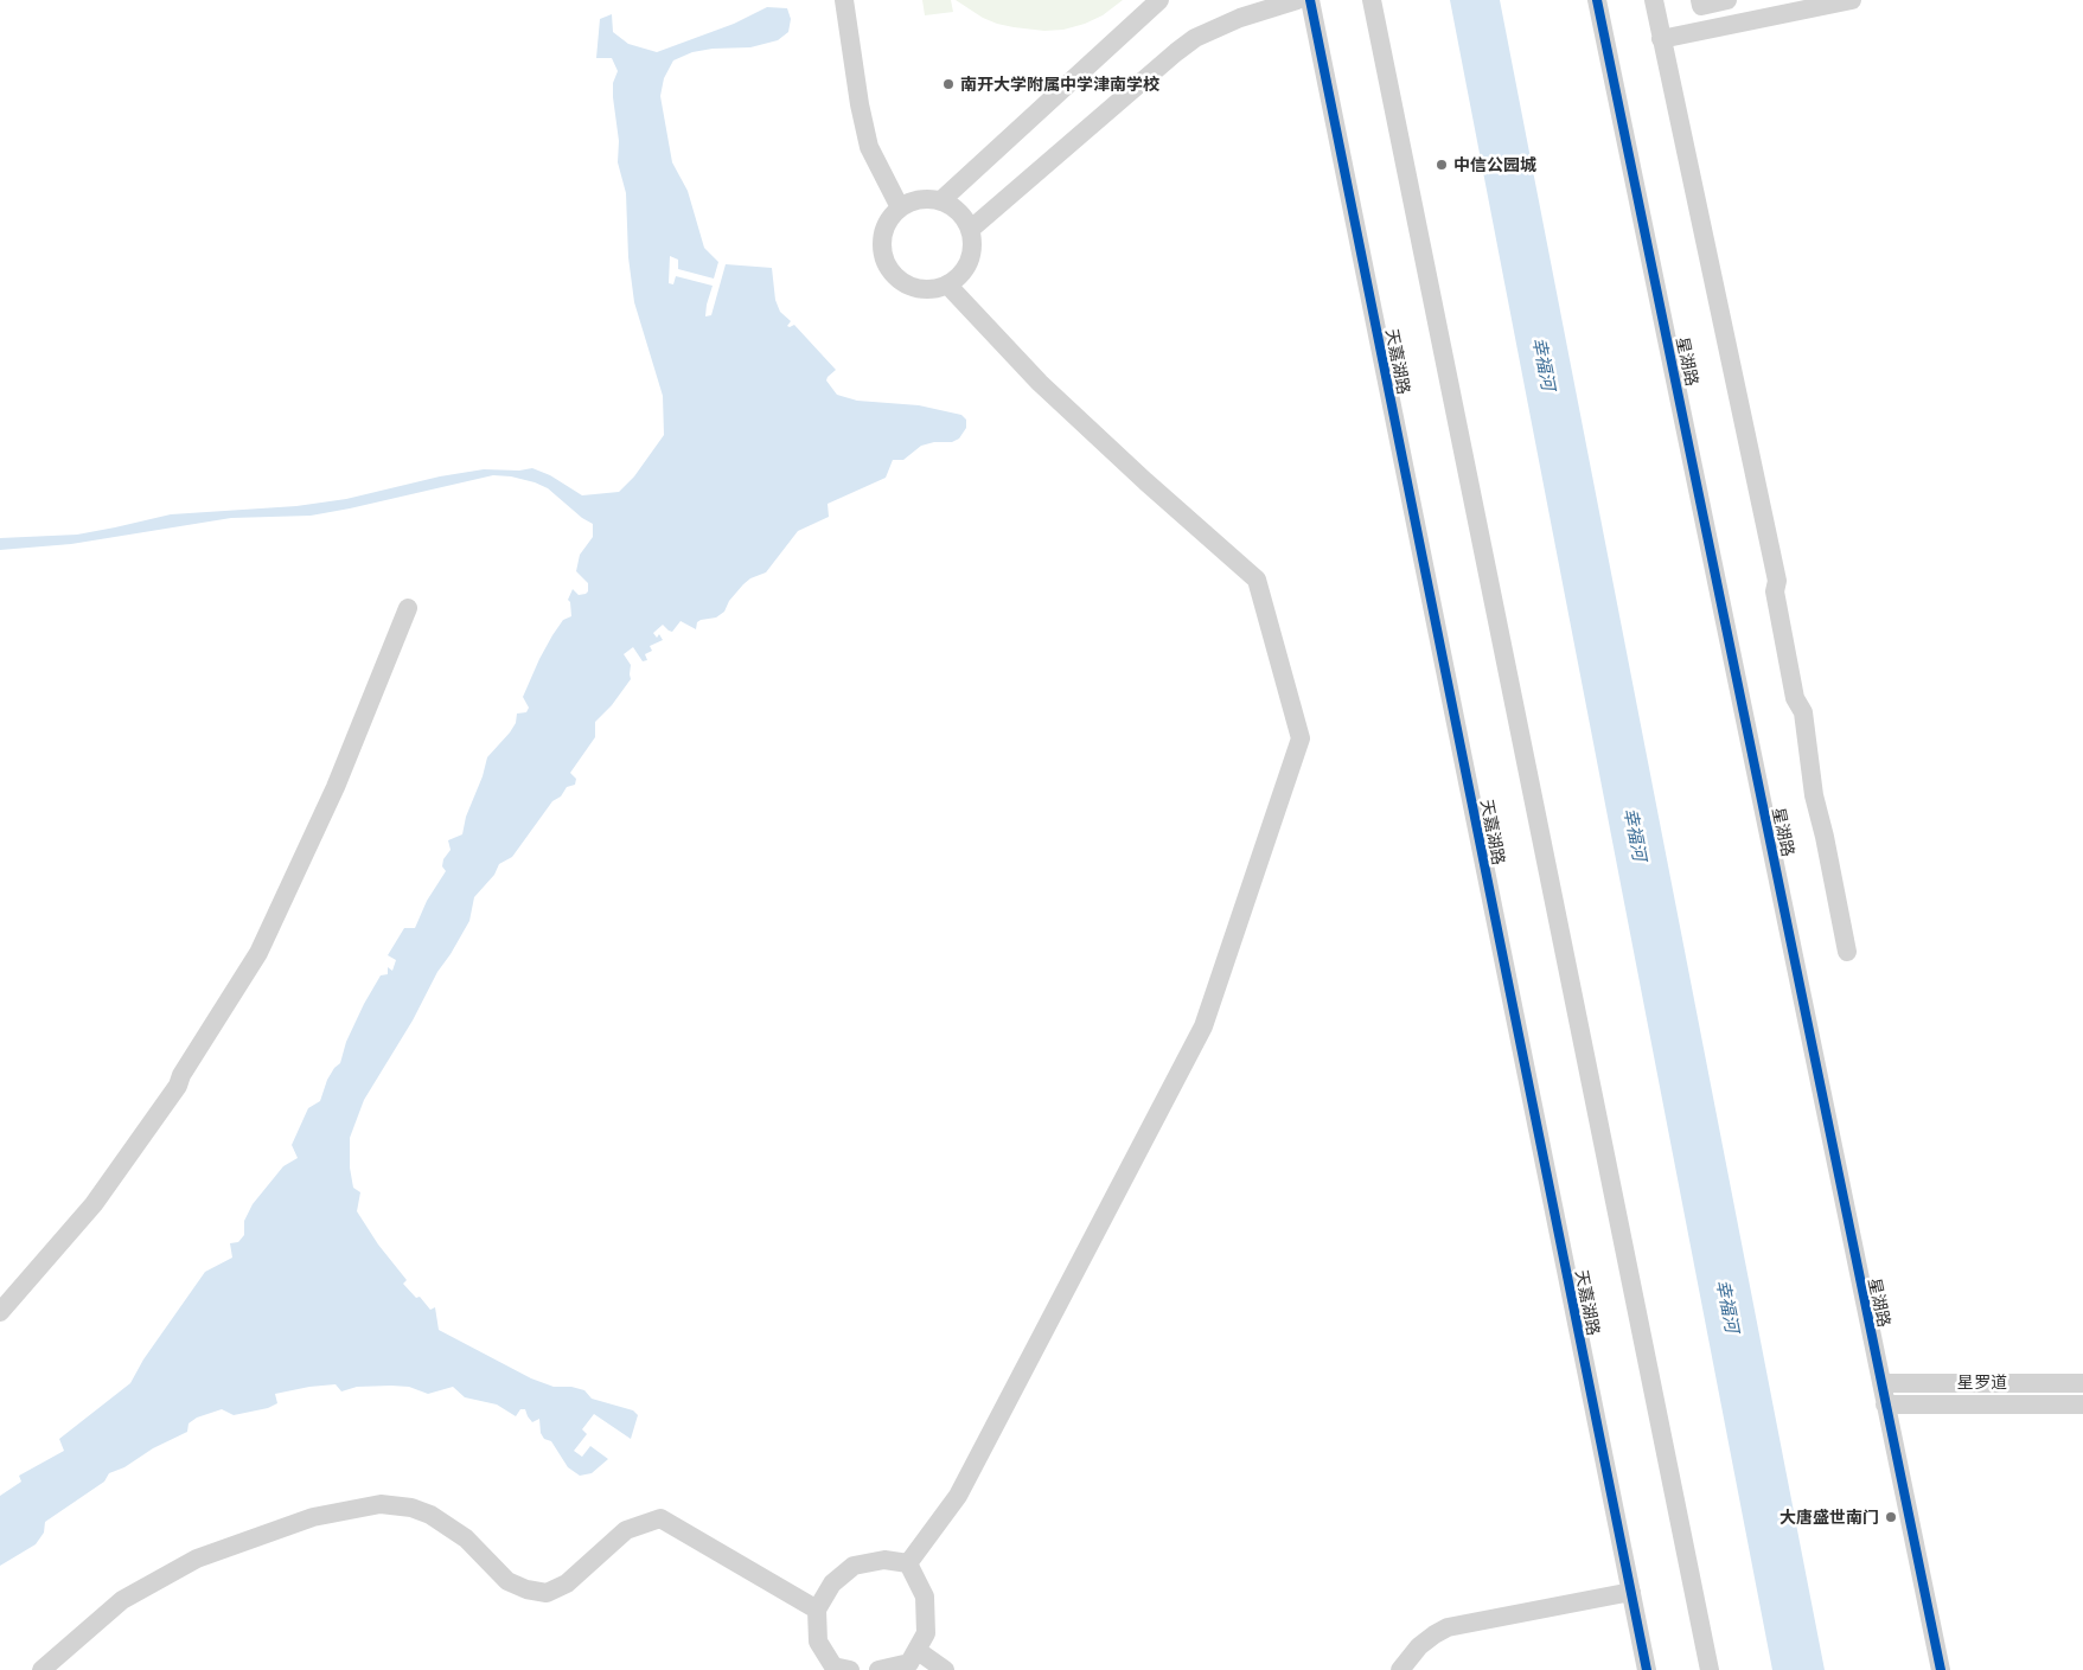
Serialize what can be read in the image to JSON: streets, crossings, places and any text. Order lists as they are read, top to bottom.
{
  "streets": {
    "street": ["天嘉湖路", "星湖路", "星罗道"]
  },
  "crossings": [
    ["星湖路", "星罗道"]
  ],
  "water": ["幸福河"],
  "places": ["南开大学附属中学津南学校", "中信公园城", "大唐盛世南门"]
}
